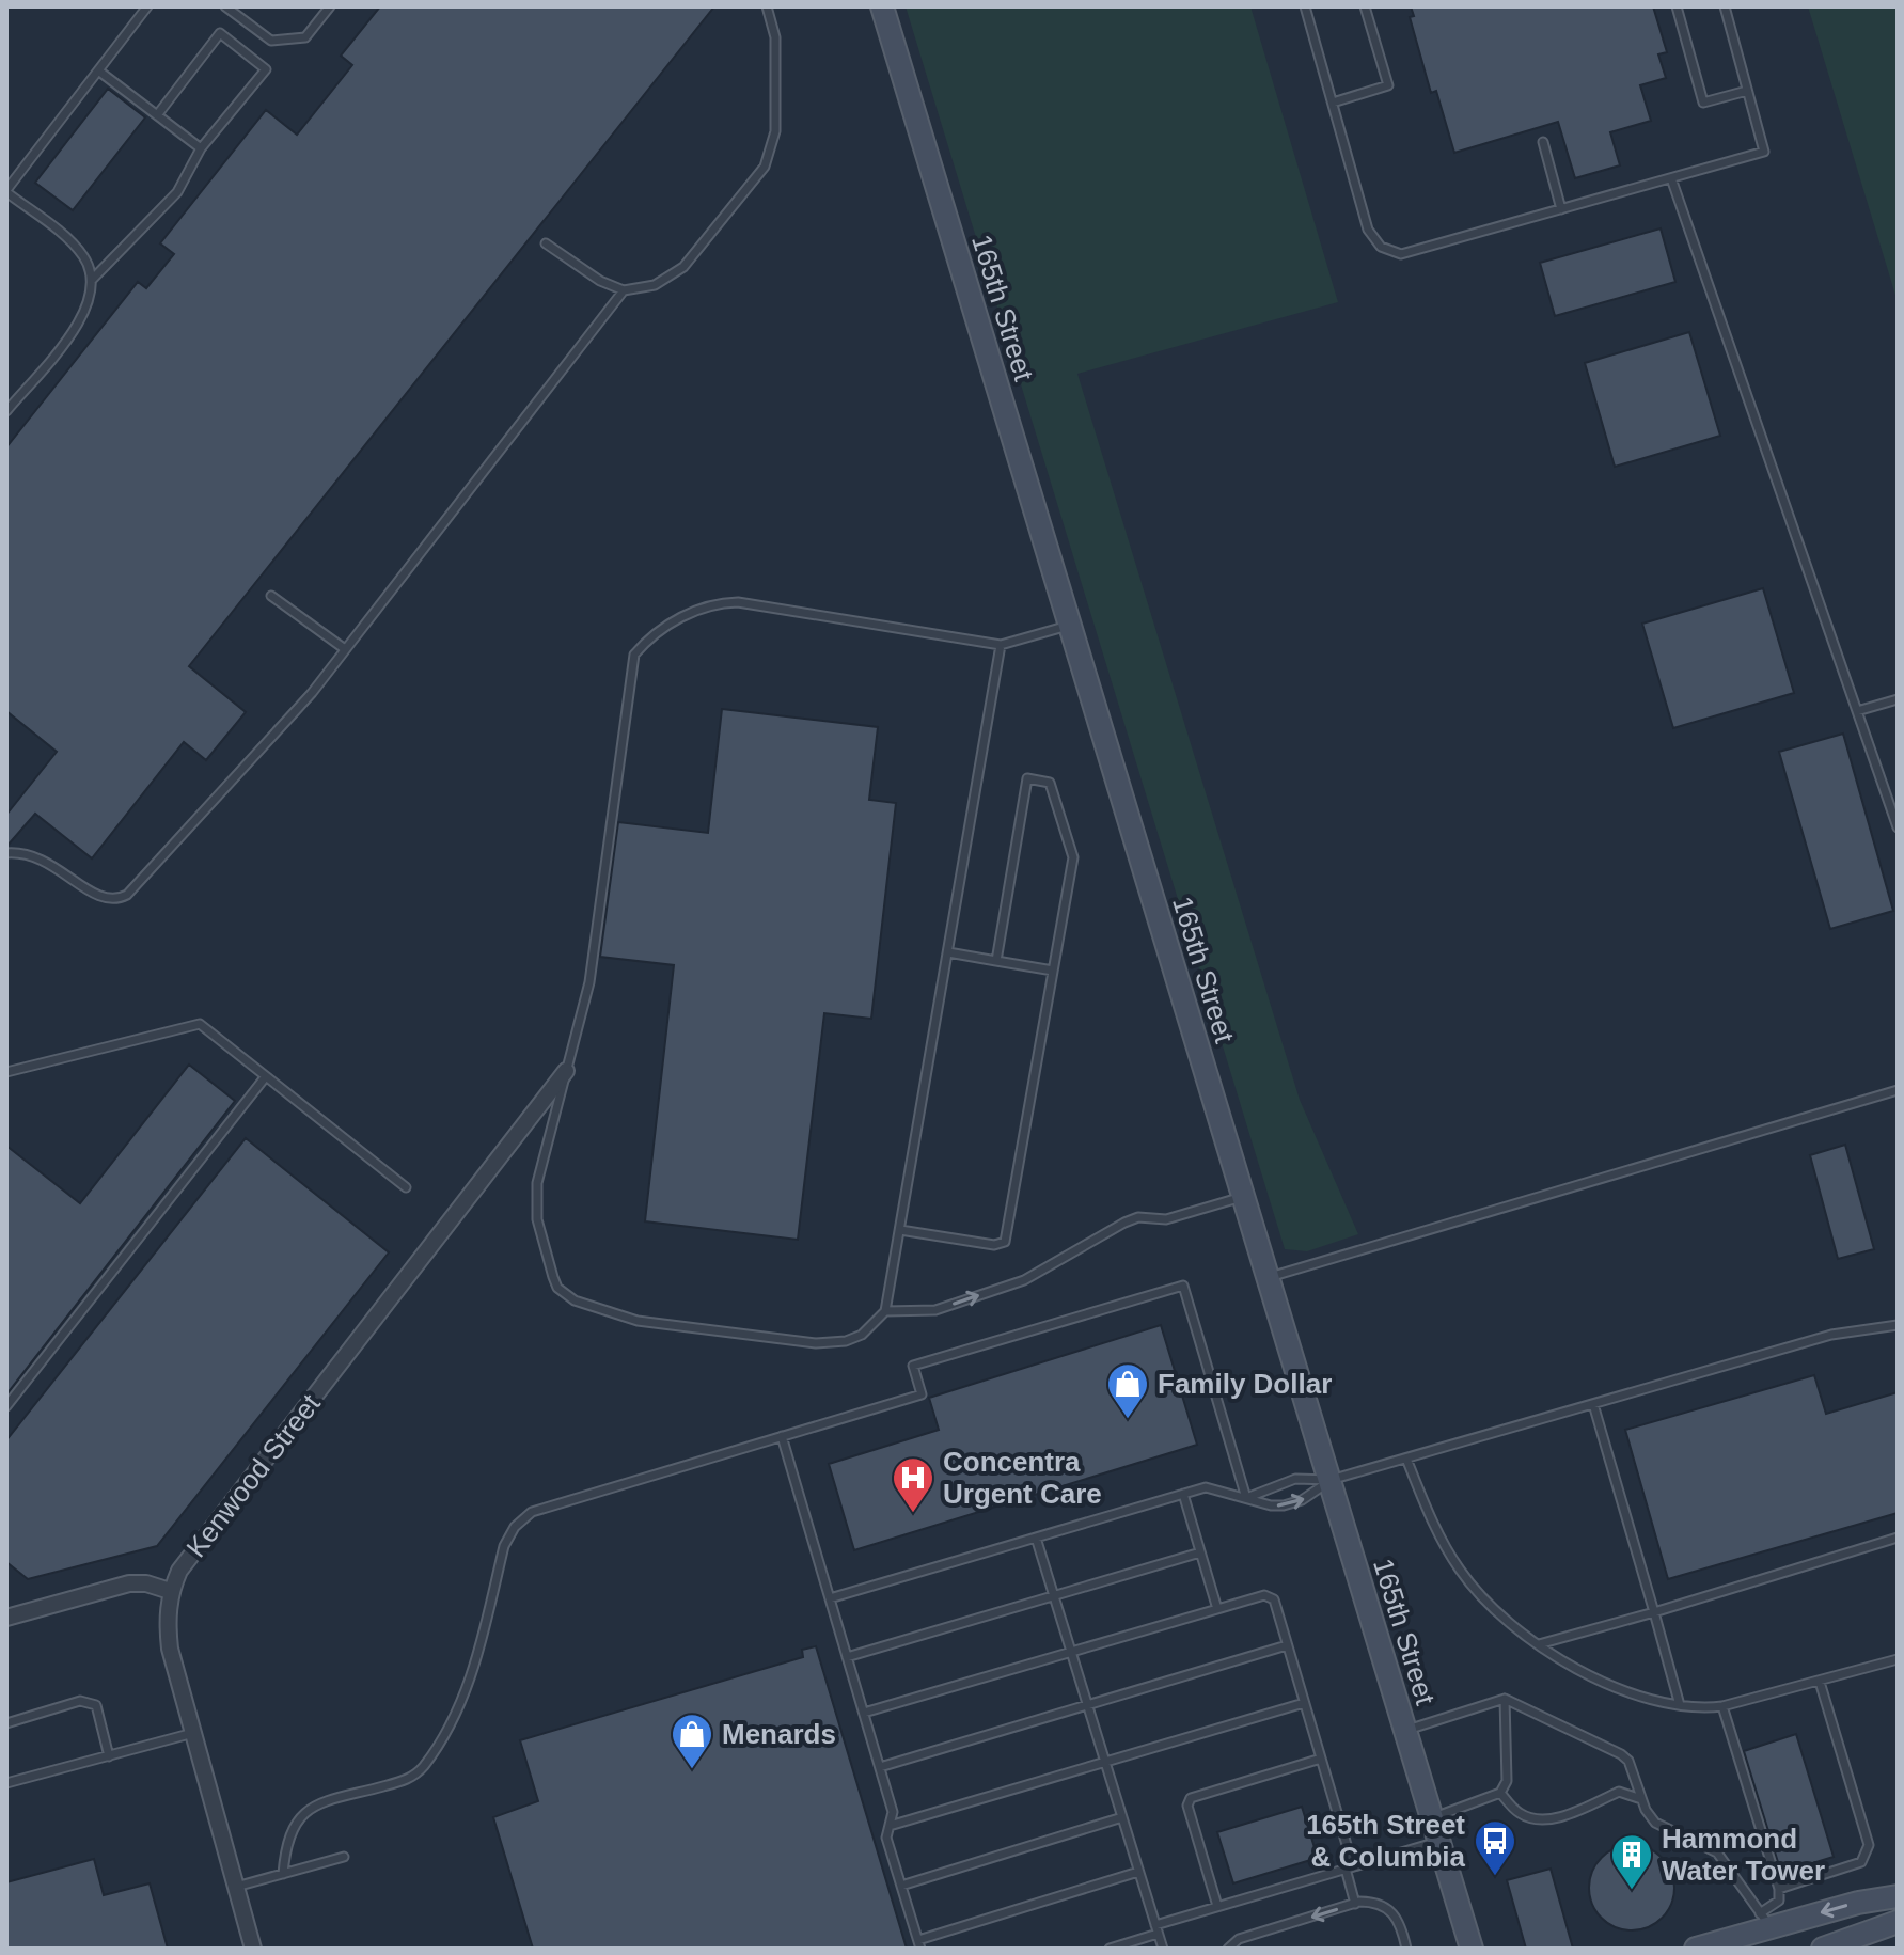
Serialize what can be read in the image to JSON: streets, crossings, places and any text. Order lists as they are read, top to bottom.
{
  "streets": {
    "main road": ["165th Street"],
    "street": ["Kenwood Street"]
  },
  "places": {
    "shop": ["Family Dollar", "Menards"],
    "hospital": ["Concentra Urgent Care"],
    "bus stop": ["165th Street & Columbia"],
    "building": ["Hammond Water Tower"]
  }
}
